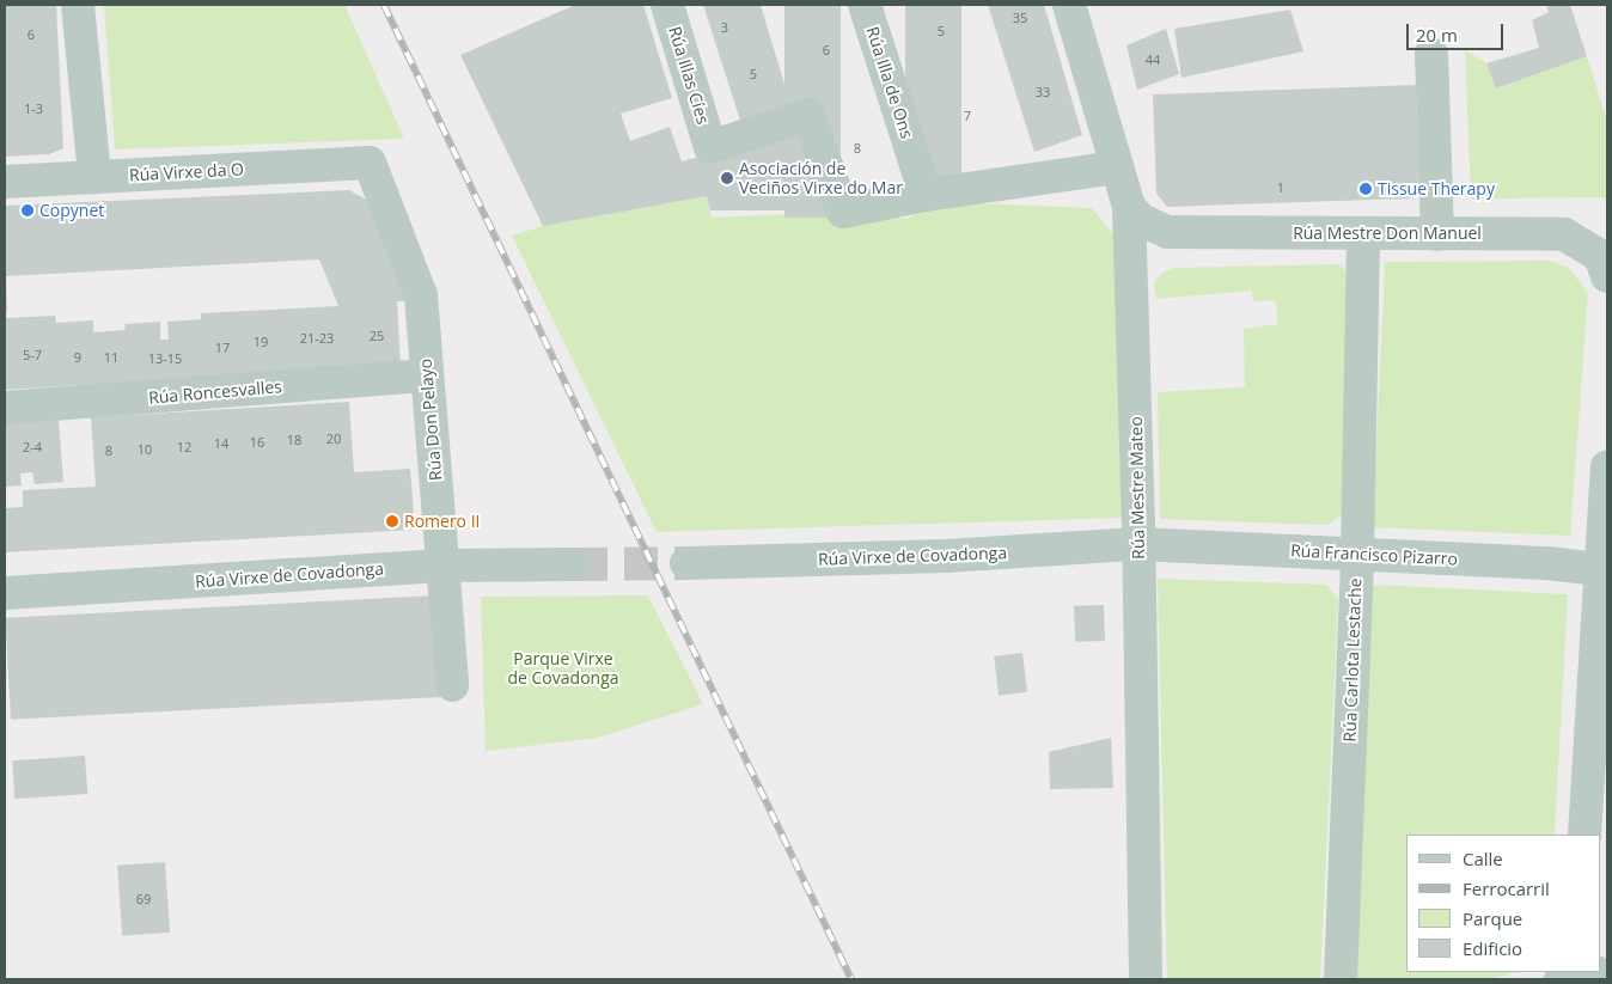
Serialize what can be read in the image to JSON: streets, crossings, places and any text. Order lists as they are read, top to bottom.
{
  "streets": {
    "street": [
      "Rúa Illas Cíes",
      "Rúa Illa de Ons",
      "Rúa Virxe da O",
      "Rúa Mestre Don Manuel",
      "Rúa Roncesvalles",
      "Rúa Don Pelayo",
      "Rúa Mestre Mateo",
      "Rúa Francisco Pizarro",
      "Rúa Virxe de Covadonga",
      "Rúa Carlota Lestache"
    ]
  },
  "crossings": [
    ["Rúa Illas Cíes", "Rúa Illa de Ons"],
    ["Rúa Virxe da O", "Rúa Don Pelayo"],
    ["Rúa Mestre Don Manuel", "Rúa Mestre Mateo"],
    ["Rúa Mestre Don Manuel", "Rúa Carlota Lestache"],
    ["Rúa Roncesvalles", "Rúa Don Pelayo"],
    ["Rúa Don Pelayo", "Rúa Virxe de Covadonga"],
    ["Rúa Mestre Mateo", "Rúa Francisco Pizarro"],
    ["Rúa Mestre Mateo", "Rúa Virxe de Covadonga"],
    ["Rúa Francisco Pizarro", "Rúa Virxe de Covadonga"],
    ["Rúa Francisco Pizarro", "Rúa Carlota Lestache"]
  ],
  "parks": ["Parque Virxe de Covadonga"],
  "places": [
    "Asociación de Veciños Virxe do Mar",
    "Tissue Therapy",
    "Copynet",
    "Romero II"
  ],
  "house_numbers": [
    "35",
    "3",
    "5",
    "6",
    "6",
    "44",
    "5",
    "33",
    "1-3",
    "7",
    "8",
    "1",
    "25",
    "21-23",
    "19",
    "17",
    "5-7",
    "9",
    "11",
    "13-15",
    "20",
    "18",
    "16",
    "14",
    "2-4",
    "12",
    "10",
    "8",
    "69"
  ],
  "legend": [
    "Calle",
    "Ferrocarril",
    "Parque",
    "Edificio"
  ],
  "scale_bar": "20 m"
}
